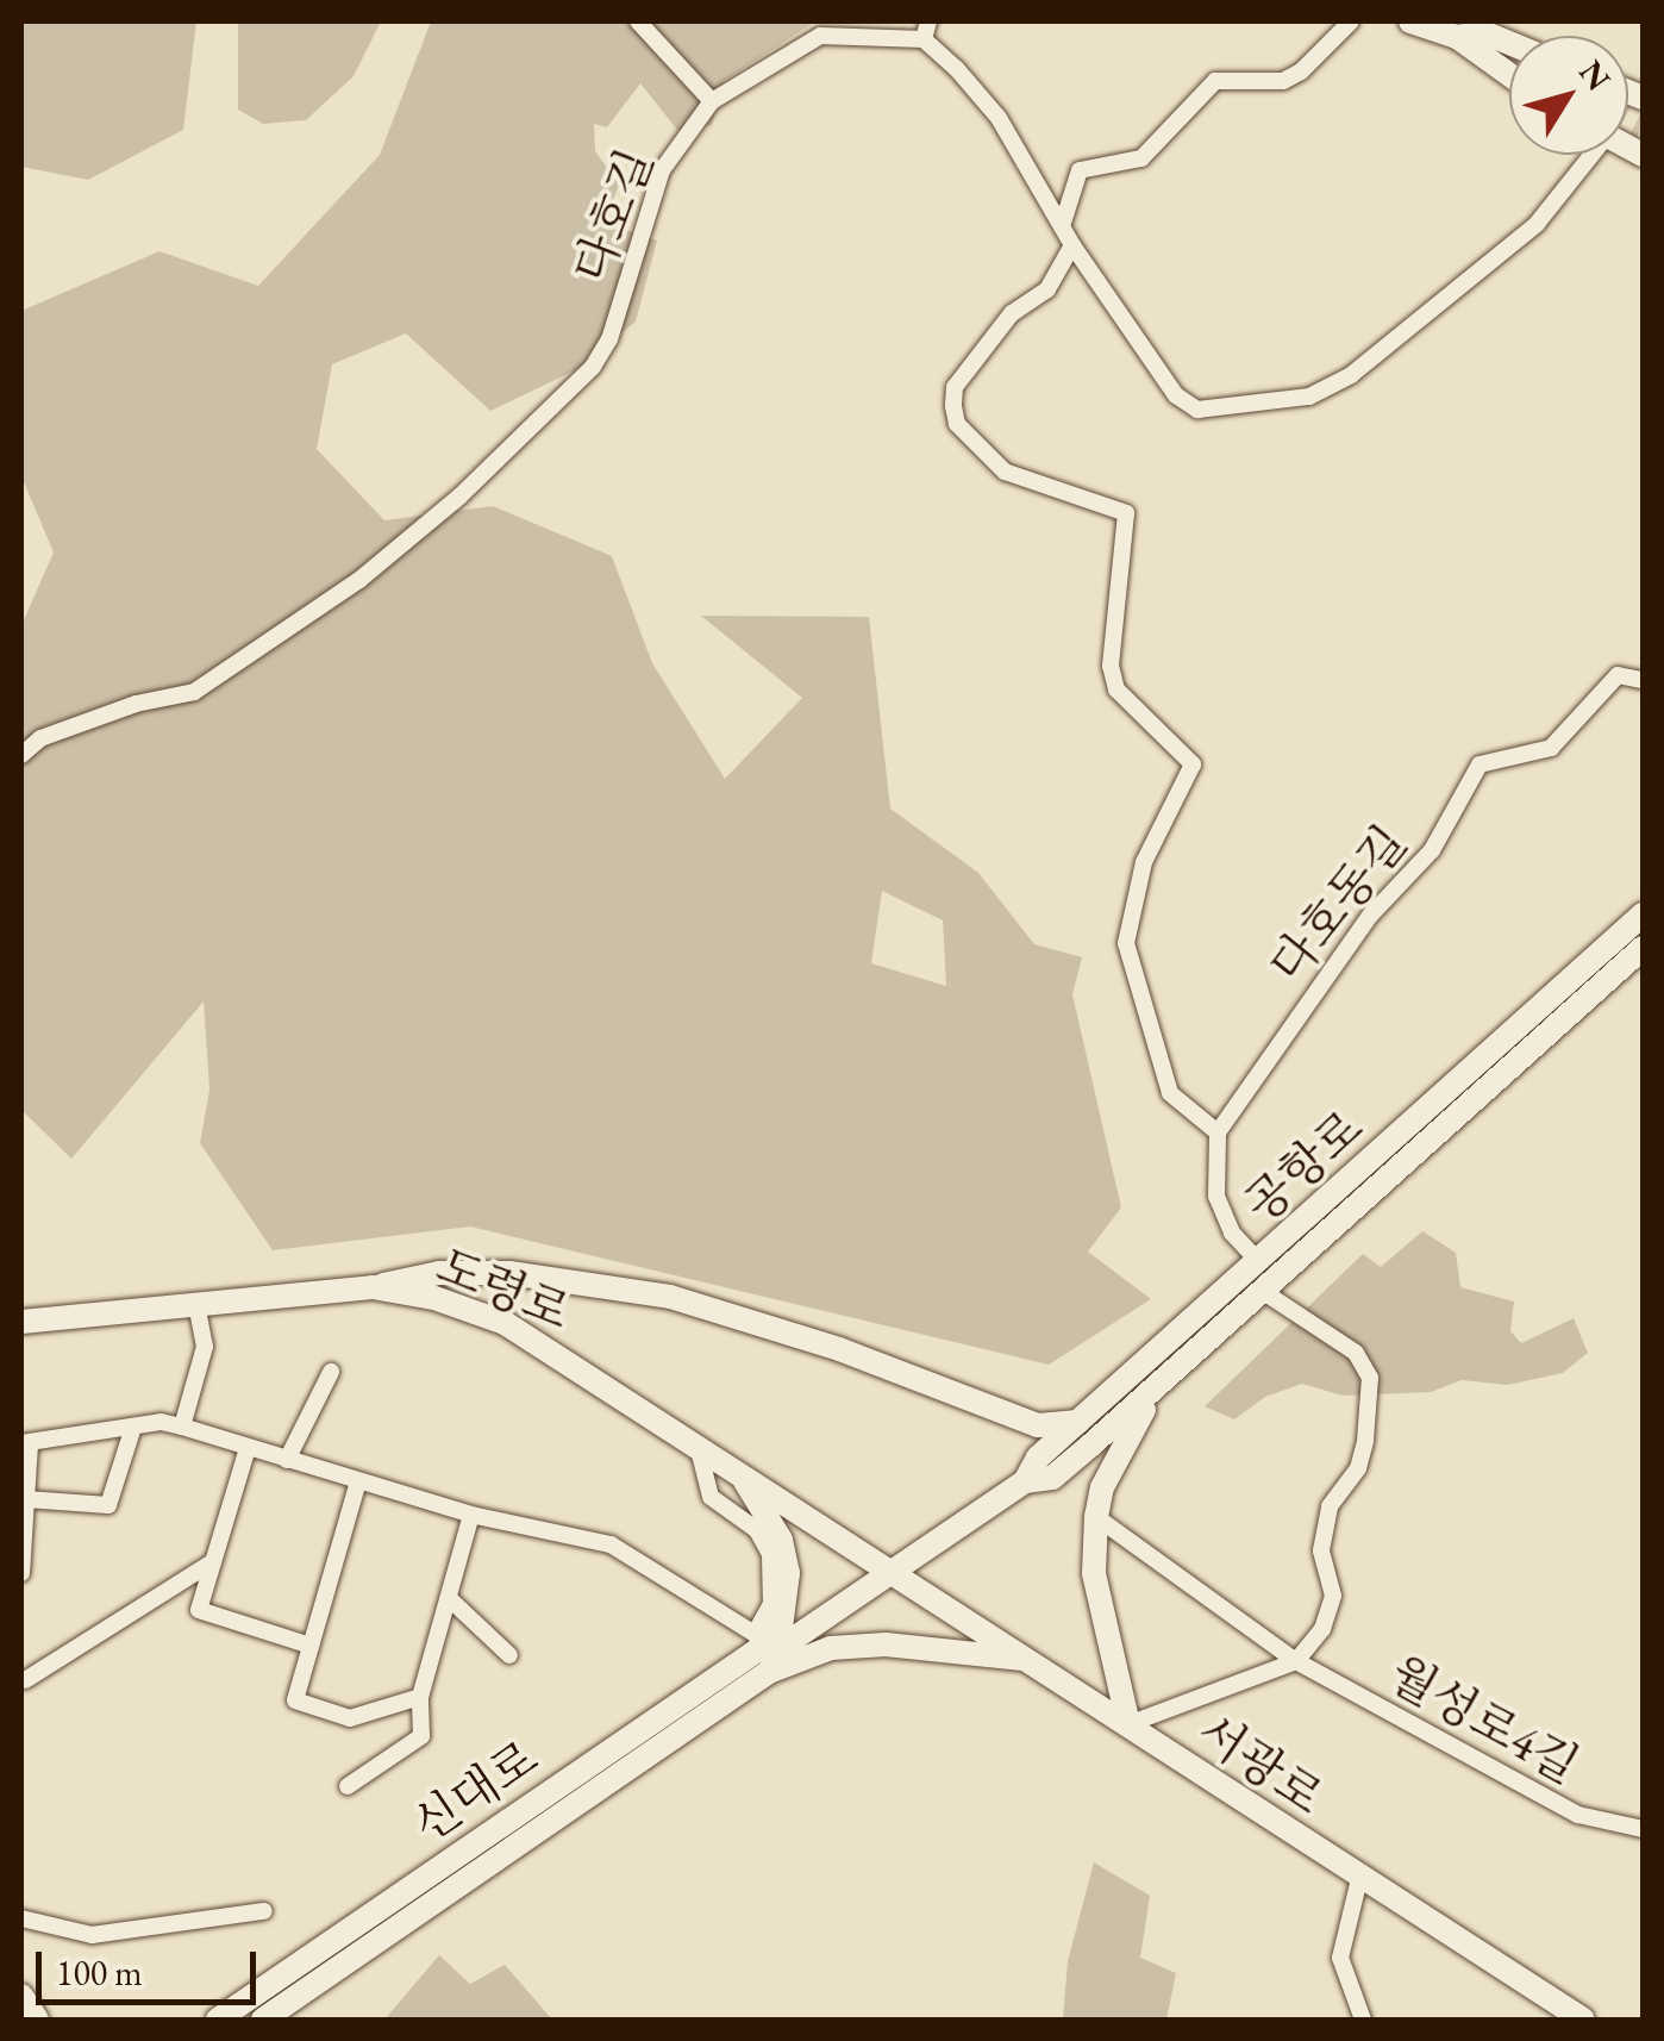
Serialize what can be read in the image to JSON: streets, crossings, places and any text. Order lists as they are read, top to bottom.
{
  "streets": {
    "street": [
      "다호길",
      "다호동길",
      "공항로",
      "도령로",
      "월성로4길",
      "서광로",
      "신대로"
    ]
  },
  "crossings": [
    ["공항로", "도령로"],
    ["공항로", "서광로"],
    ["공항로", "신대로"],
    ["도령로", "서광로"],
    ["도령로", "신대로"],
    ["서광로", "신대로"]
  ],
  "scale_bar": "100 m",
  "north": "top right"
}
